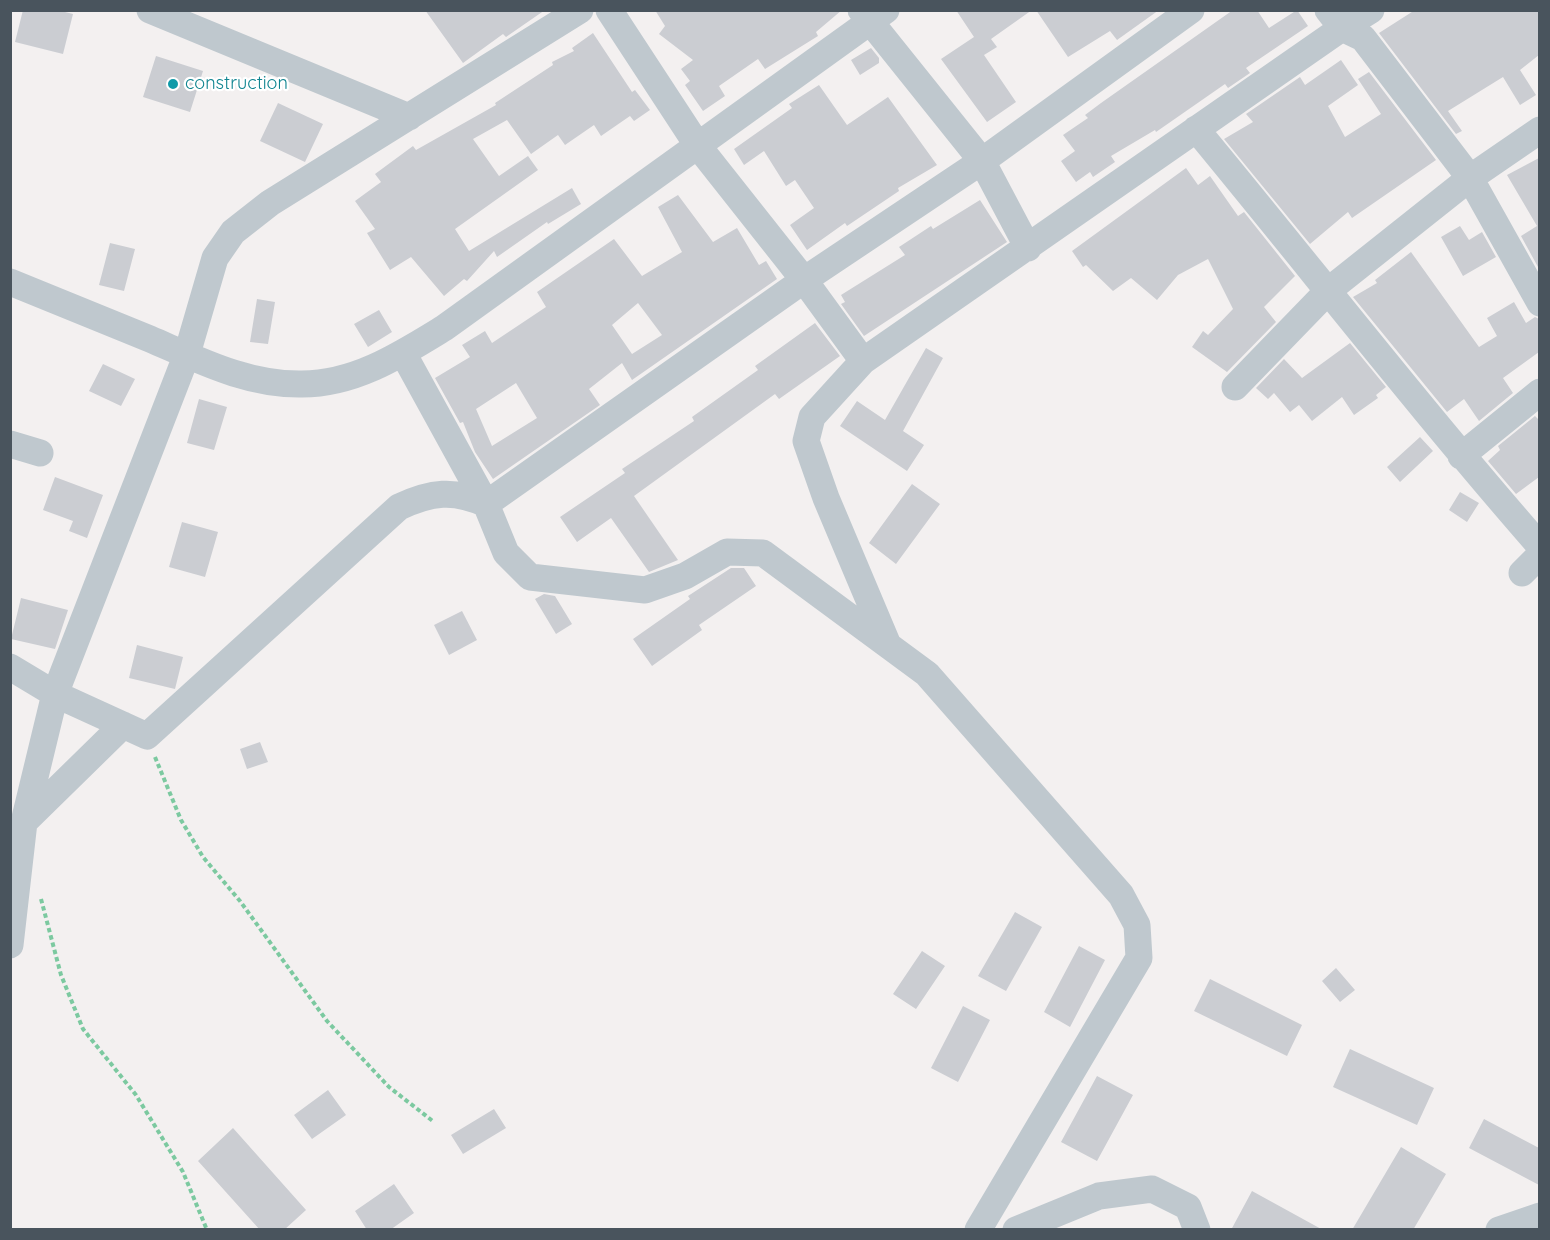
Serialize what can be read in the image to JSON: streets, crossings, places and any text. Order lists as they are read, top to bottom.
{
  "places": ["construction"]
}
